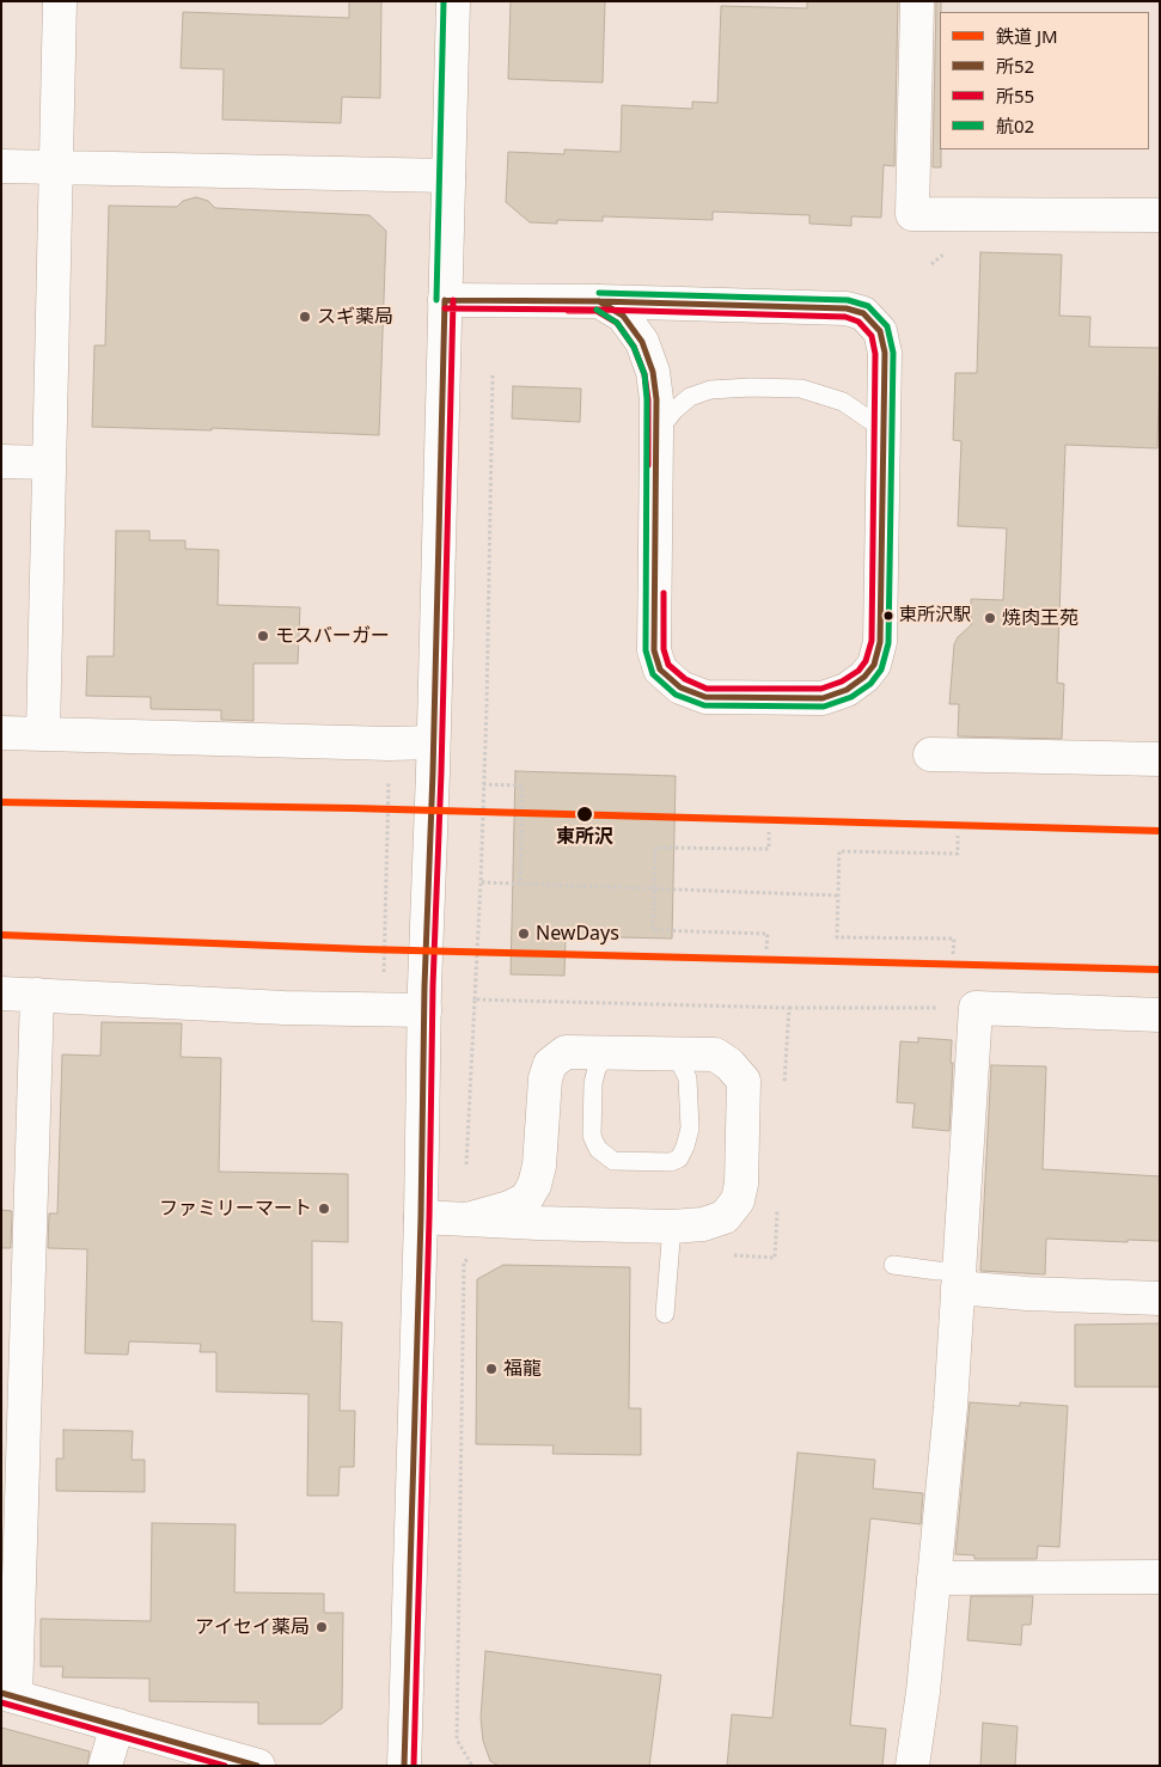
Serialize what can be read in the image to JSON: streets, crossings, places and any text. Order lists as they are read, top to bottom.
{
  "places": [
    "スギ薬局",
    "東所沢駅",
    "焼肉王苑",
    "モスバーガー",
    "東所沢",
    "NewDays",
    "ファミリーマート",
    "福龍",
    "アイセイ薬局"
  ],
  "lines": [
    "transit line 航02",
    "transit line 所52",
    "transit line 所55",
    "rail line JM"
  ],
  "legend": [
    "鉄道 JM",
    "所52",
    "所55",
    "航02"
  ]
}
